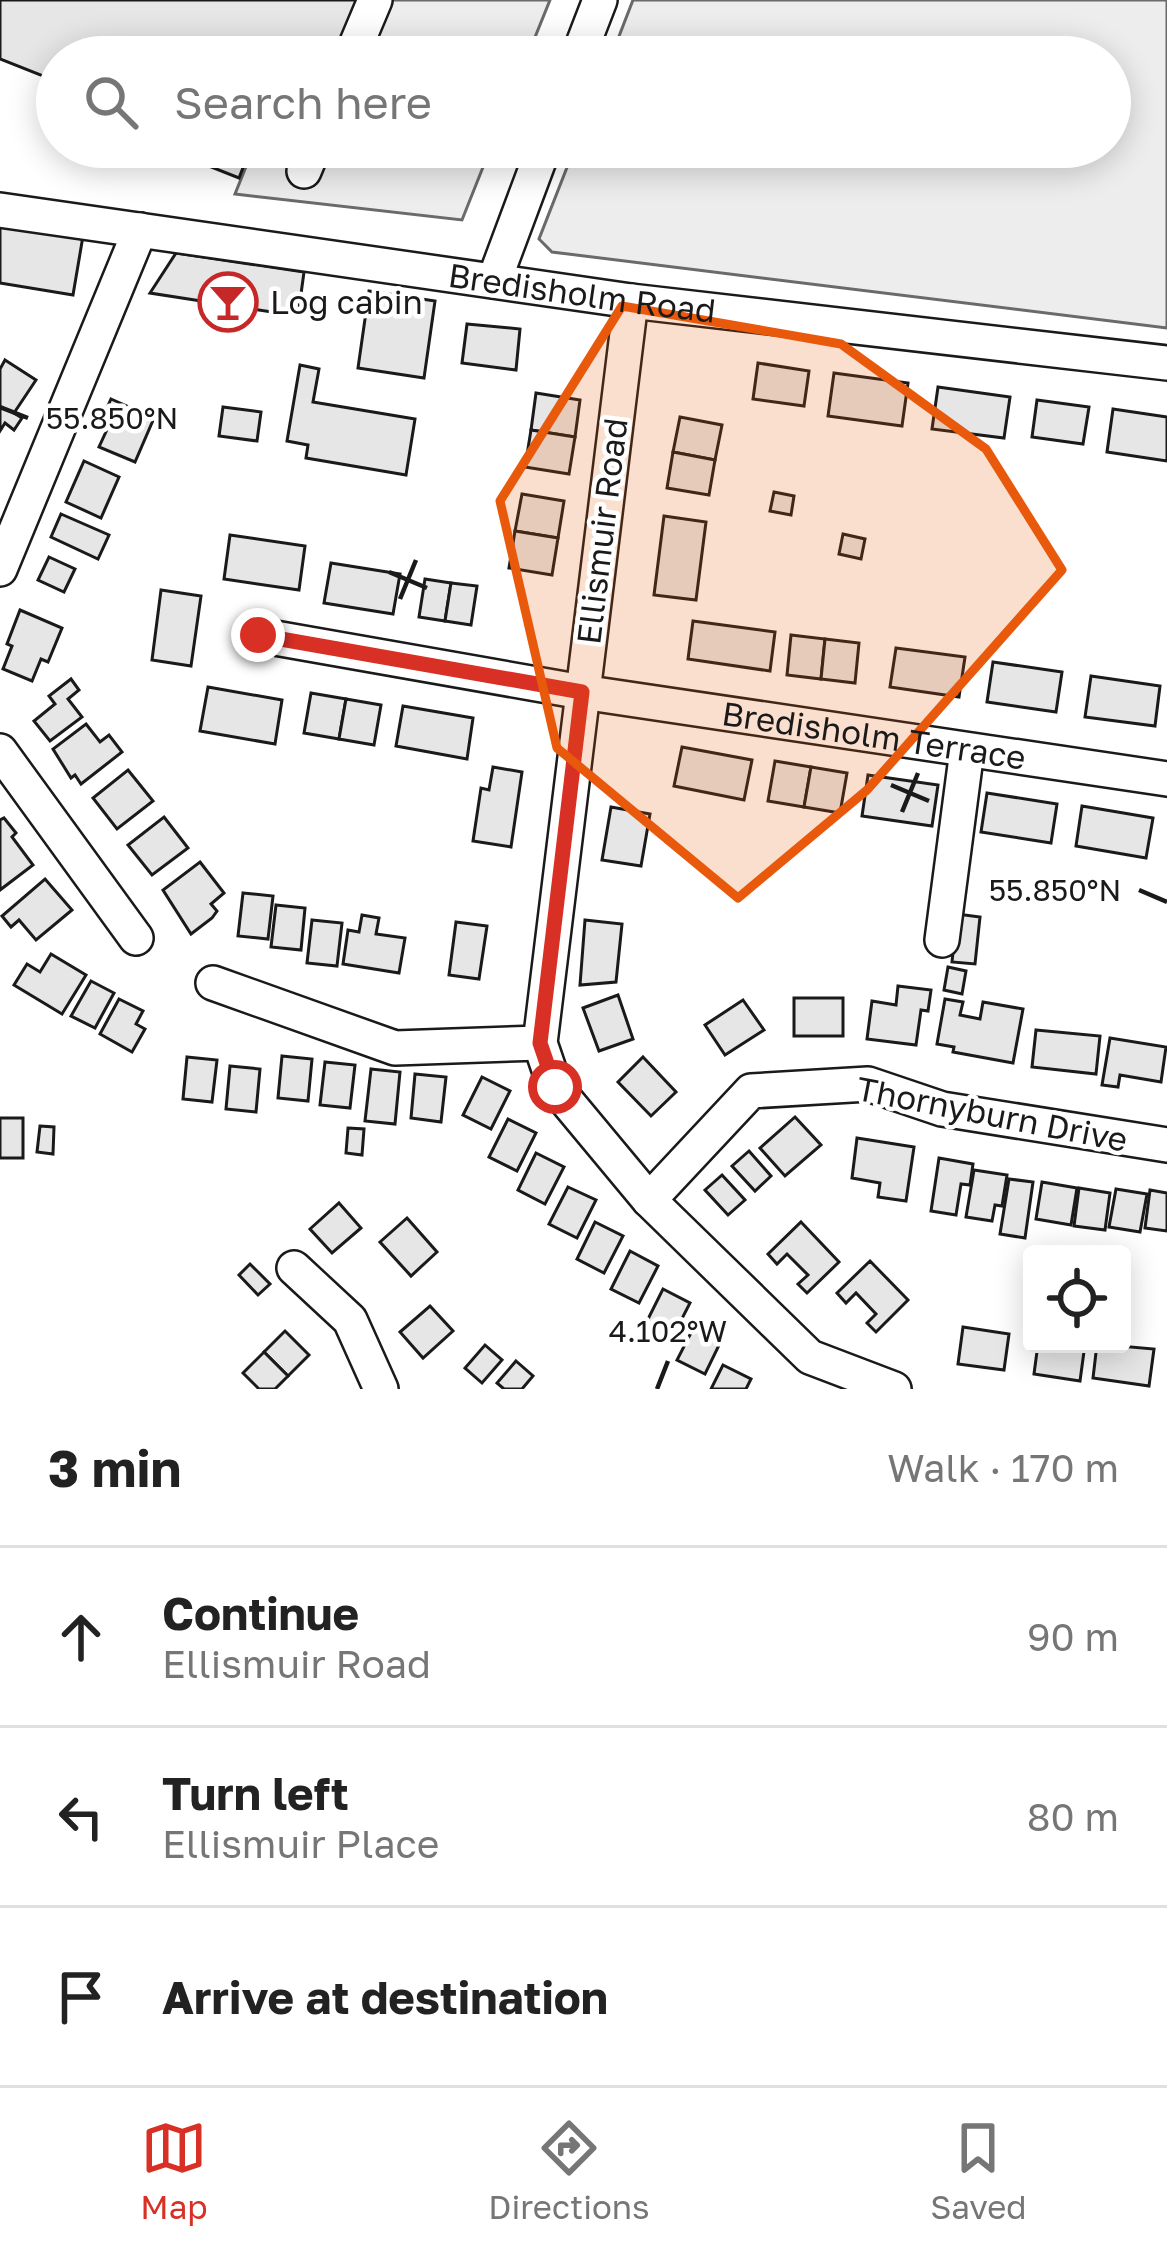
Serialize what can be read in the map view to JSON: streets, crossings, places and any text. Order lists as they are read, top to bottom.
{
  "streets": {
    "street": [
      "Bredisholm Road",
      "Ellismuir Road",
      "Bredisholm Terrace",
      "Thornyburn Drive"
    ]
  },
  "crossings": [
    ["Bredisholm Road", "Ellismuir Road"],
    ["Ellismuir Road", "Bredisholm Terrace"]
  ],
  "places": {
    "bar": ["Log cabin"]
  },
  "page": {
    "search": "Search here",
    "heading": ["3 min", "Walk · 170 m"],
    "list": [
      ["Continue", "Ellismuir Road", "90 m"],
      ["Turn left", "Ellismuir Place", "80 m"],
      "Arrive at destination"
    ],
    "nav": ["Map", "Directions", "Saved"]
  },
  "coordinates": ["55.850°N", "4.102°W"]
}
